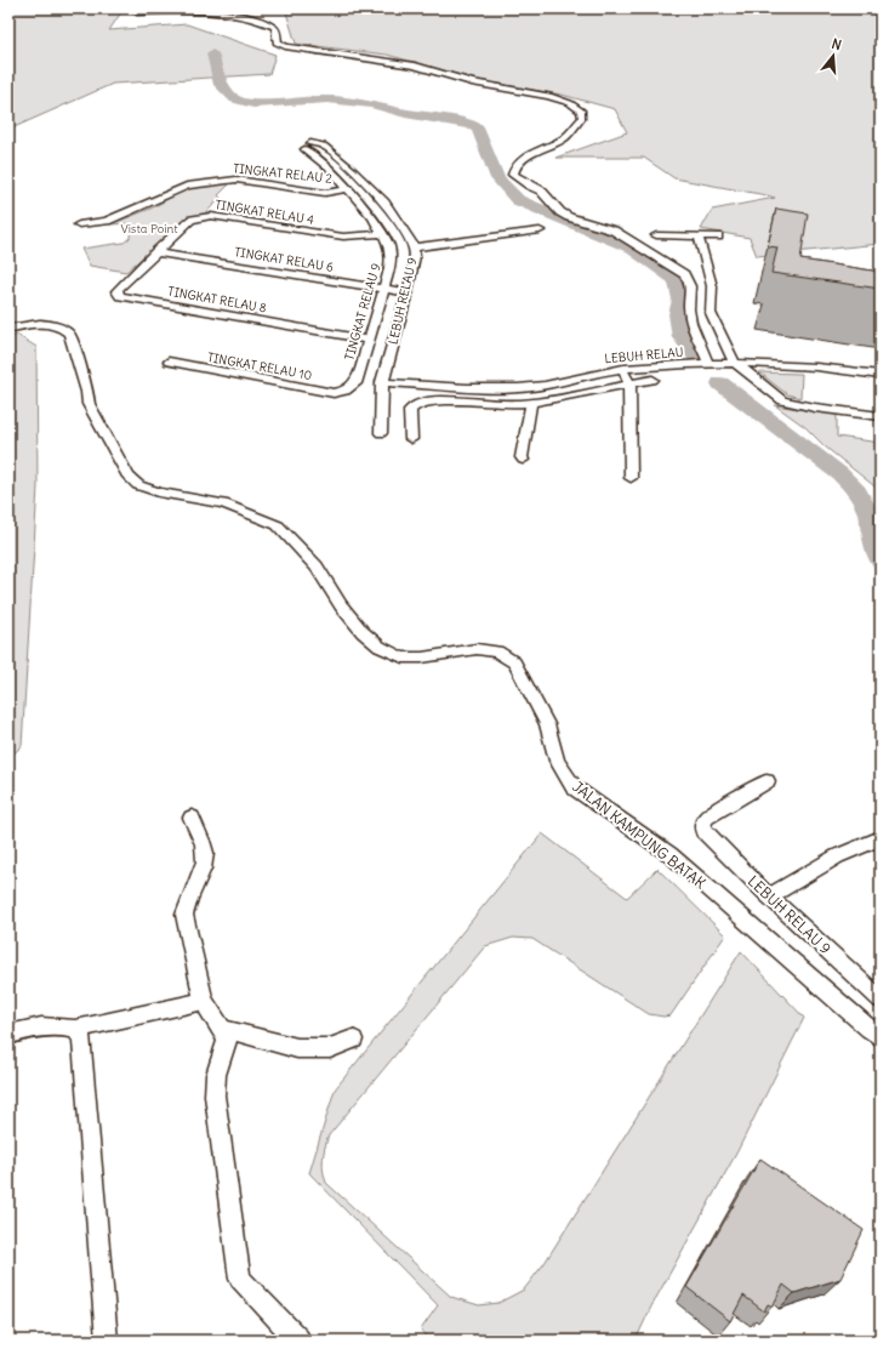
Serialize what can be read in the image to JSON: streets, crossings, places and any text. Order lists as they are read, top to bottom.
{
  "streets": {
    "street": [
      "TINGKAT RELAU 2",
      "TINGKAT RELAU 4",
      "TINGKAT RELAU 6",
      "TINGKAT RELAU 8",
      "LEBUH RELAU 9",
      "TINGKAT RELAU 9",
      "LEBUH RELAU",
      "TINGKAT RELAU 10",
      "JALAN KAMPUNG BATAK"
    ]
  },
  "crossings": [
    ["TINGKAT RELAU 2", "TINGKAT RELAU 9"],
    ["TINGKAT RELAU 4", "TINGKAT RELAU 6"],
    ["TINGKAT RELAU 4", "TINGKAT RELAU 8"],
    ["TINGKAT RELAU 4", "TINGKAT RELAU 9"],
    ["TINGKAT RELAU 6", "TINGKAT RELAU 8"],
    ["TINGKAT RELAU 6", "LEBUH RELAU 9"],
    ["TINGKAT RELAU 6", "TINGKAT RELAU 9"],
    ["TINGKAT RELAU 8", "TINGKAT RELAU 9"],
    ["LEBUH RELAU 9", "TINGKAT RELAU 9"],
    ["LEBUH RELAU 9", "LEBUH RELAU"],
    ["TINGKAT RELAU 9", "TINGKAT RELAU 10"]
  ],
  "parks": ["Vista Point"],
  "north": "top"
}
